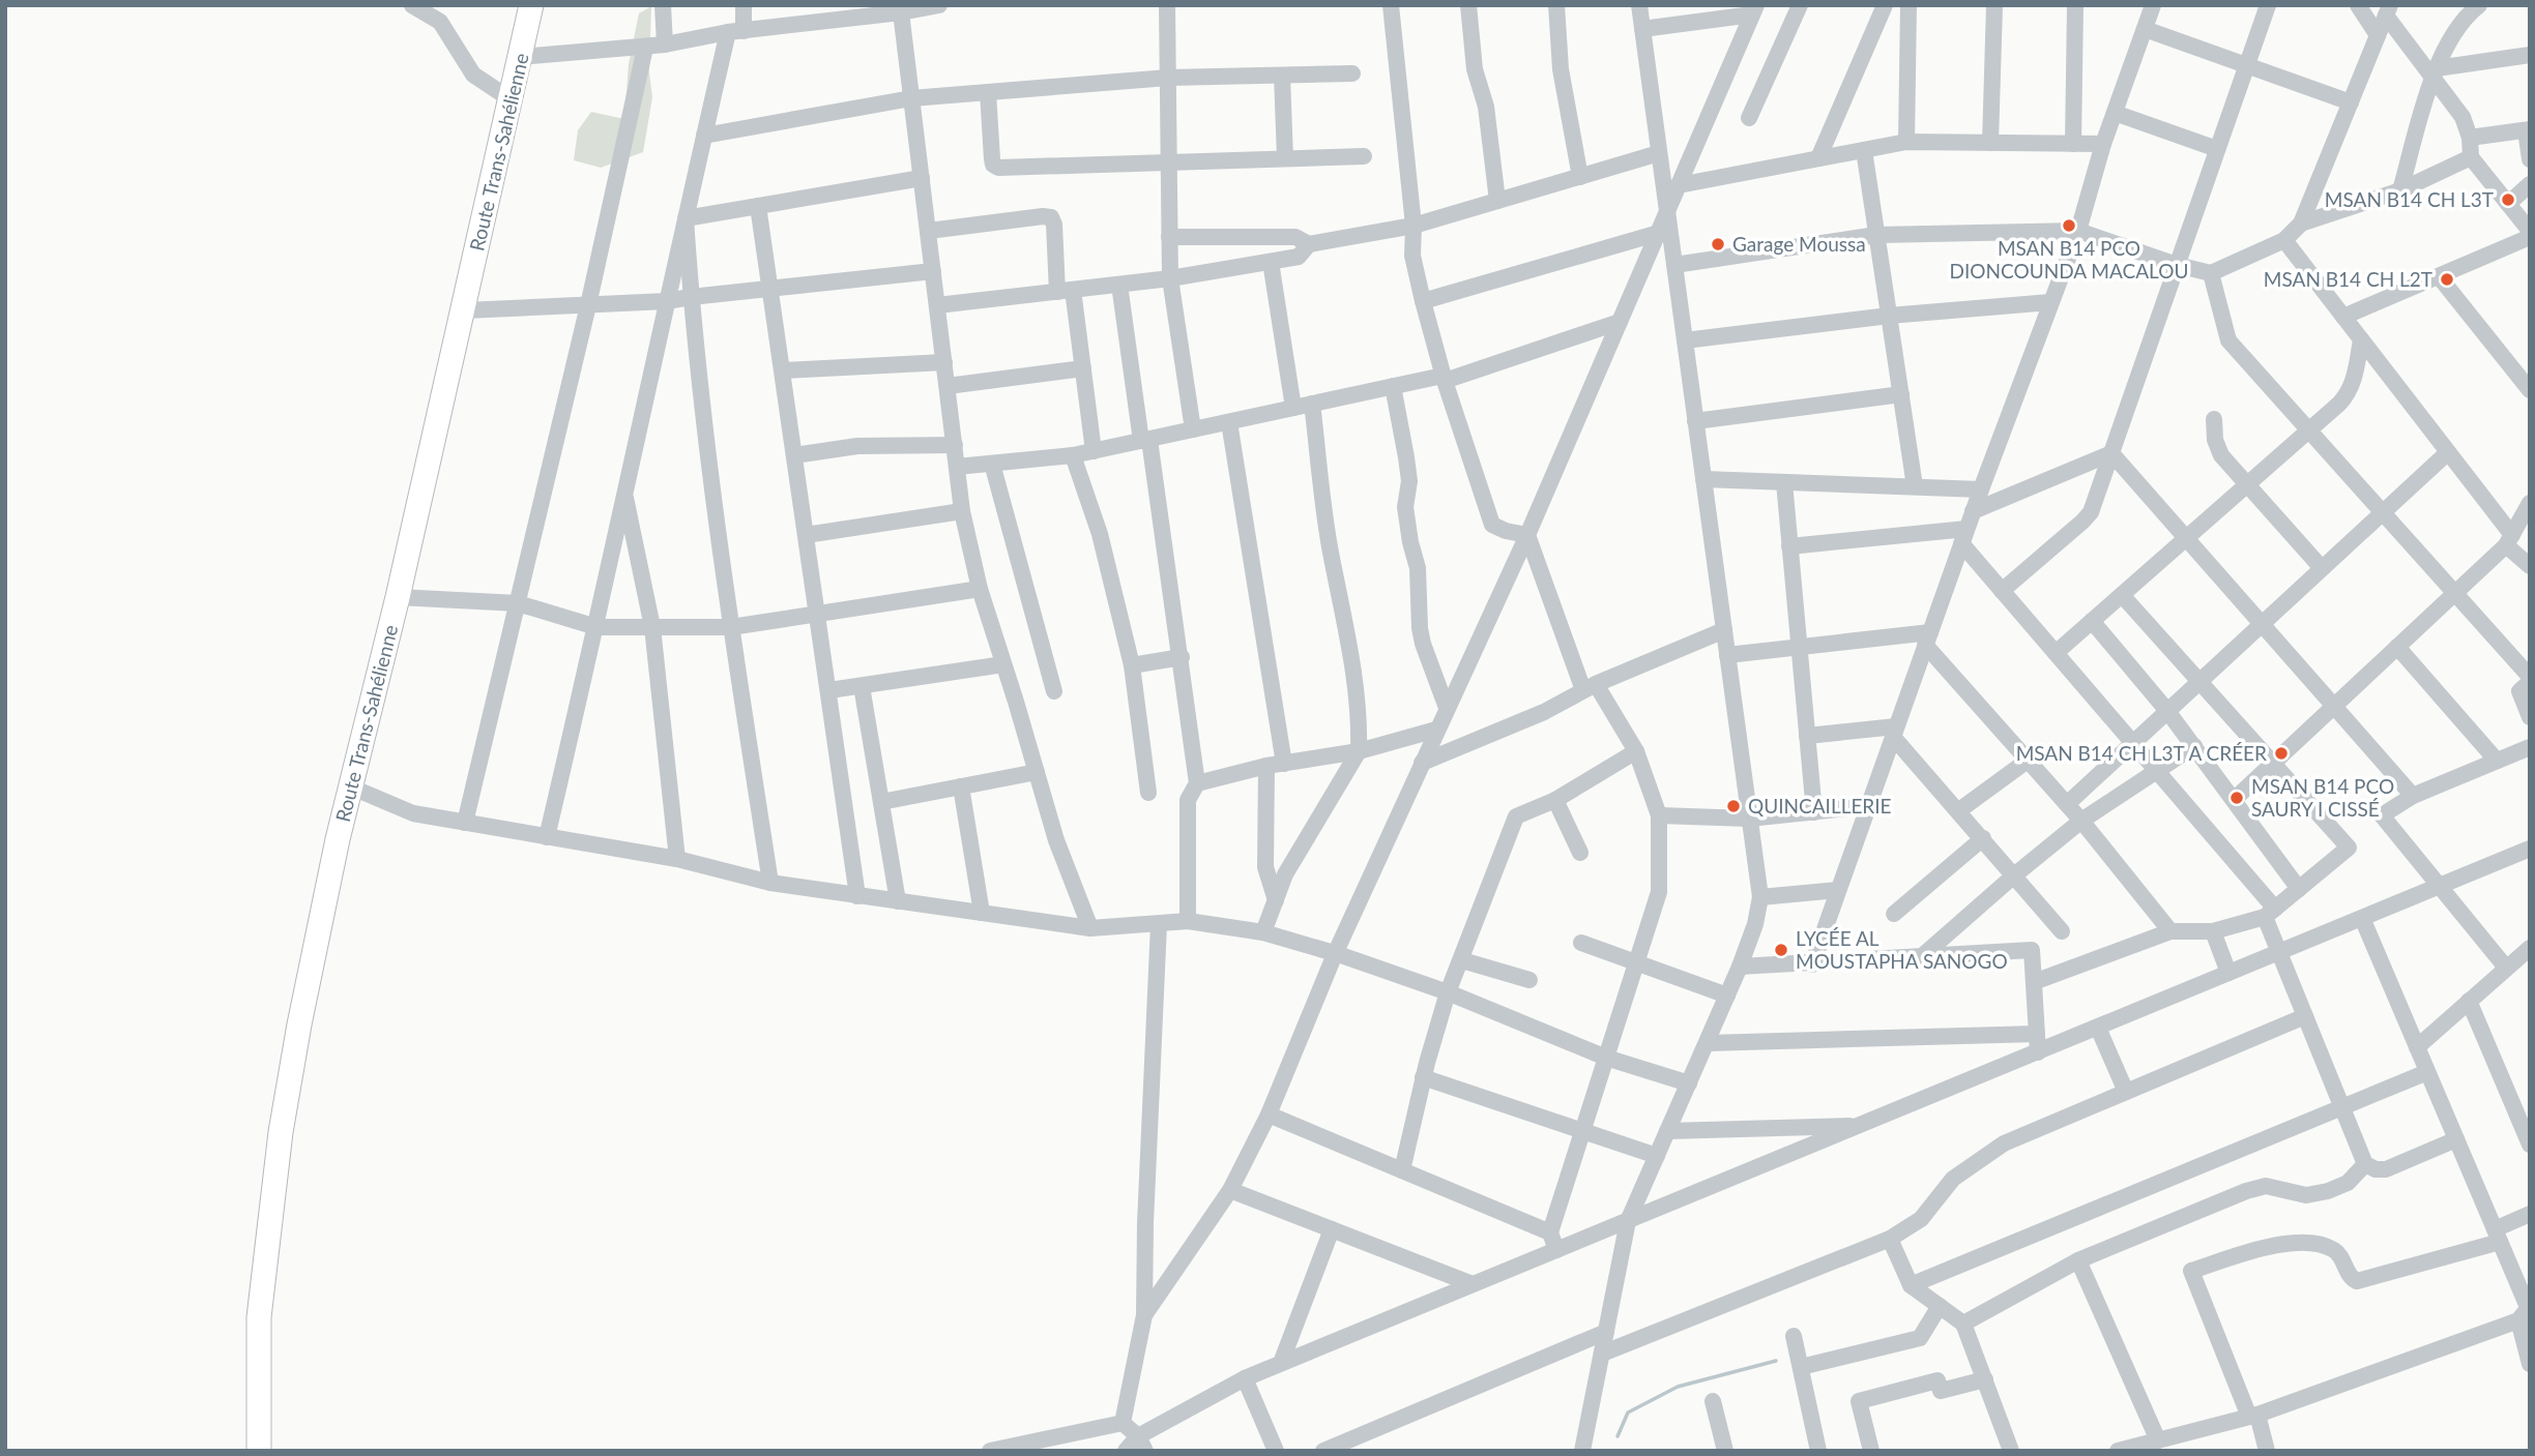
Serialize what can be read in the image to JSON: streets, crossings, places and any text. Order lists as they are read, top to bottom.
{
  "streets": {
    "highway": ["Route Trans-Sahélienne"]
  },
  "places": [
    "MSAN B14 CH L3T",
    "MSAN B14 PCO DIONCOUNDA MACALOU",
    "Garage Moussa",
    "MSAN B14 CH L2T",
    "MSAN B14 CH L3T A CRÉER",
    "MSAN B14 PCO SAURY I CISSÉ",
    "QUINCAILLERIE",
    "LYCÉE AL MOUSTAPHA SANOGO"
  ]
}
